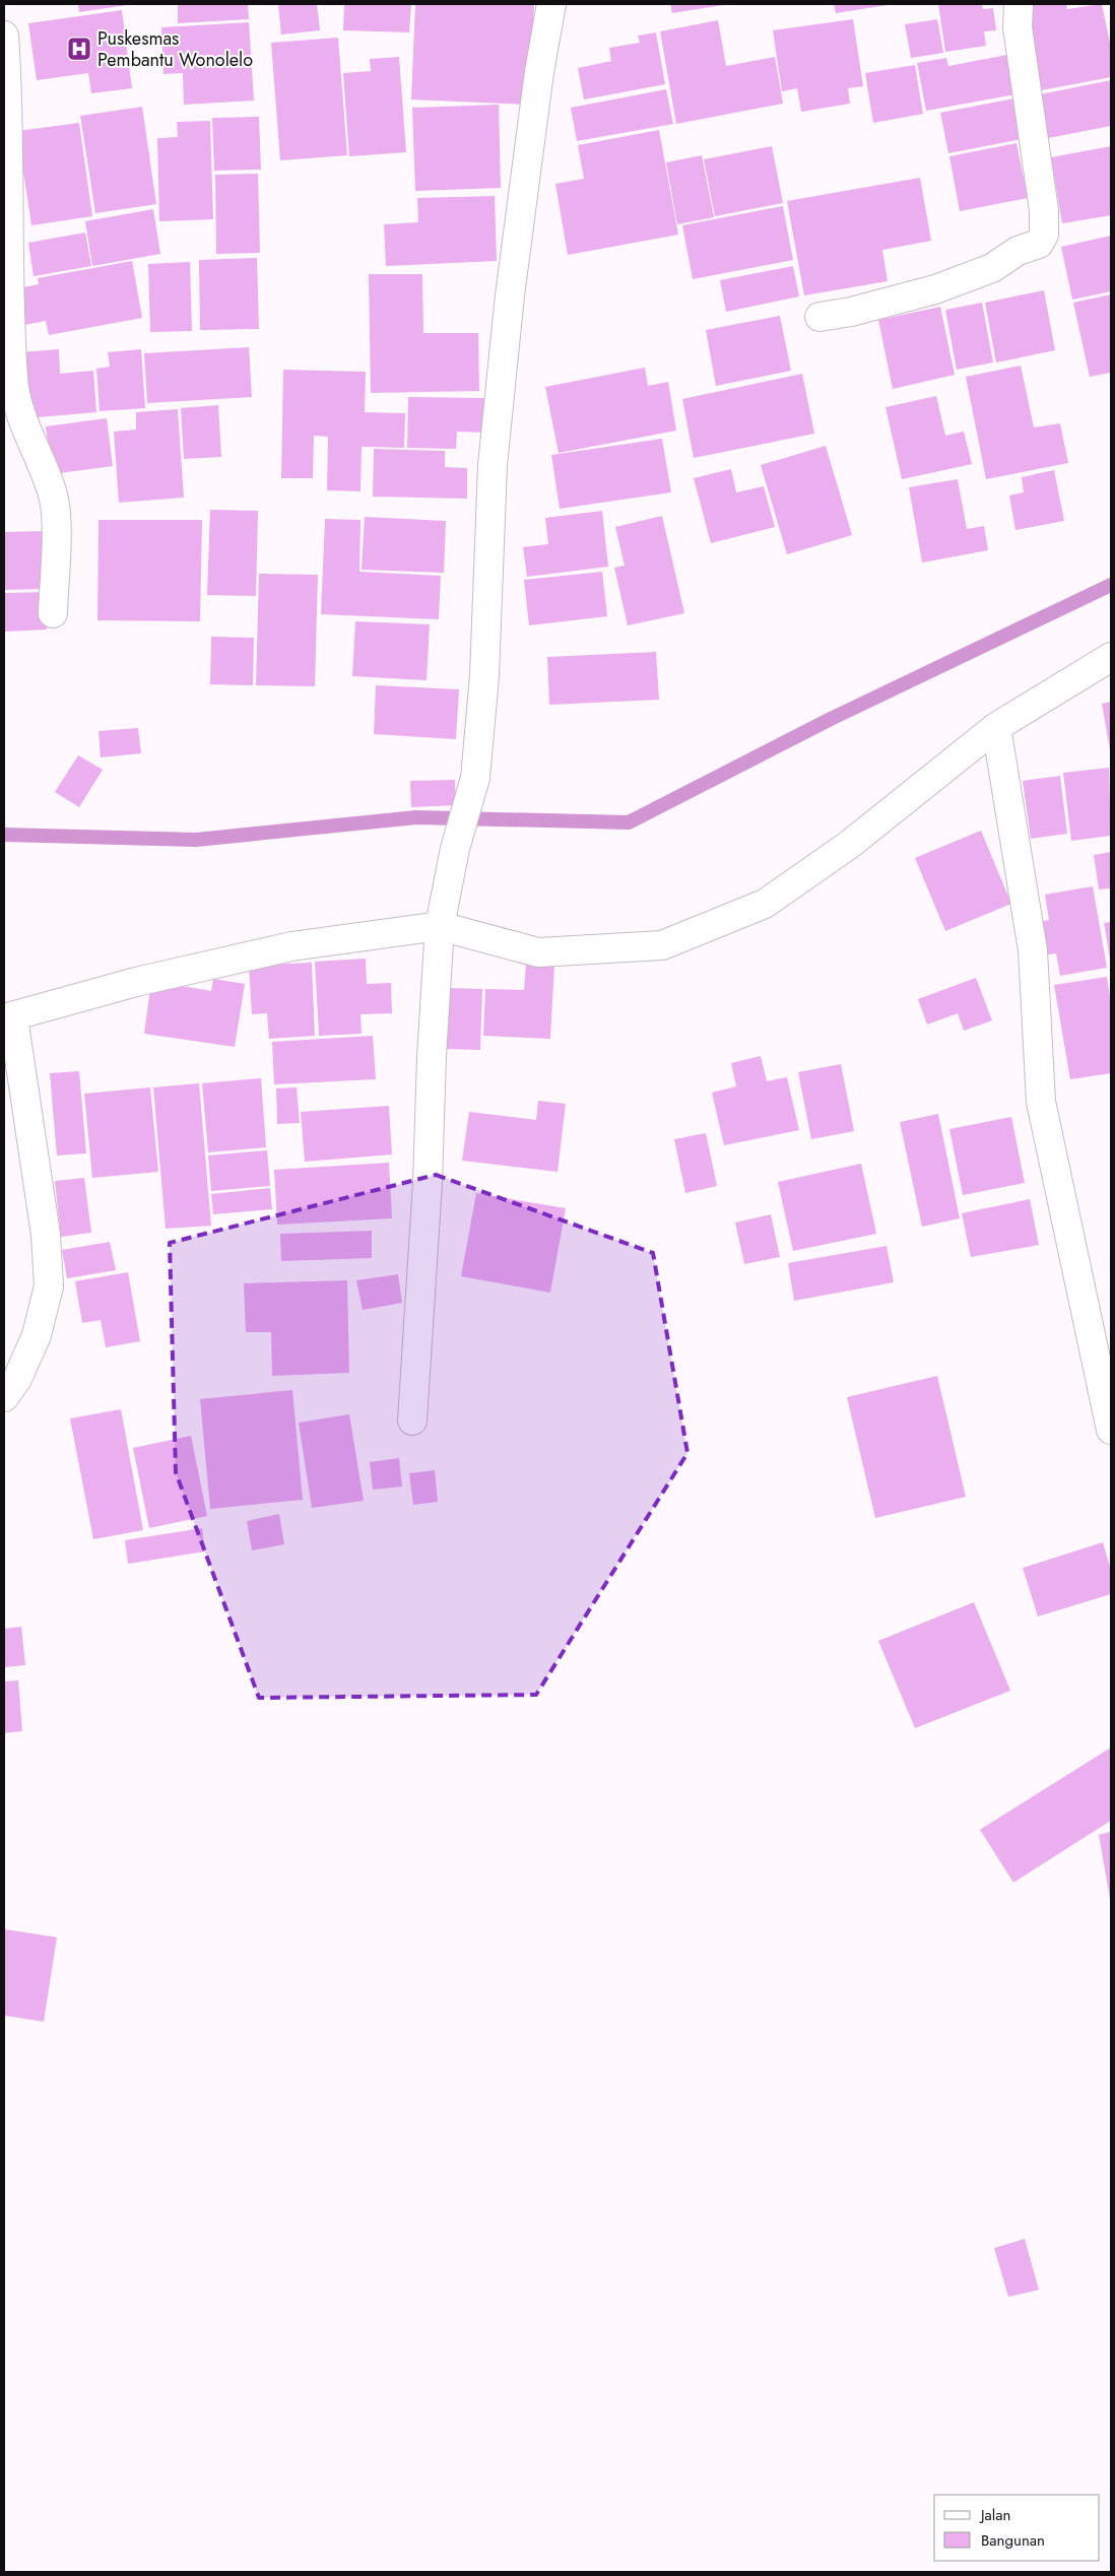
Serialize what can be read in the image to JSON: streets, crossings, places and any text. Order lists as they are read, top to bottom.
{
  "places": {
    "hospital": ["Puskesmas Pembantu Wonolelo"]
  },
  "legend": ["Jalan", "Bangunan"]
}
